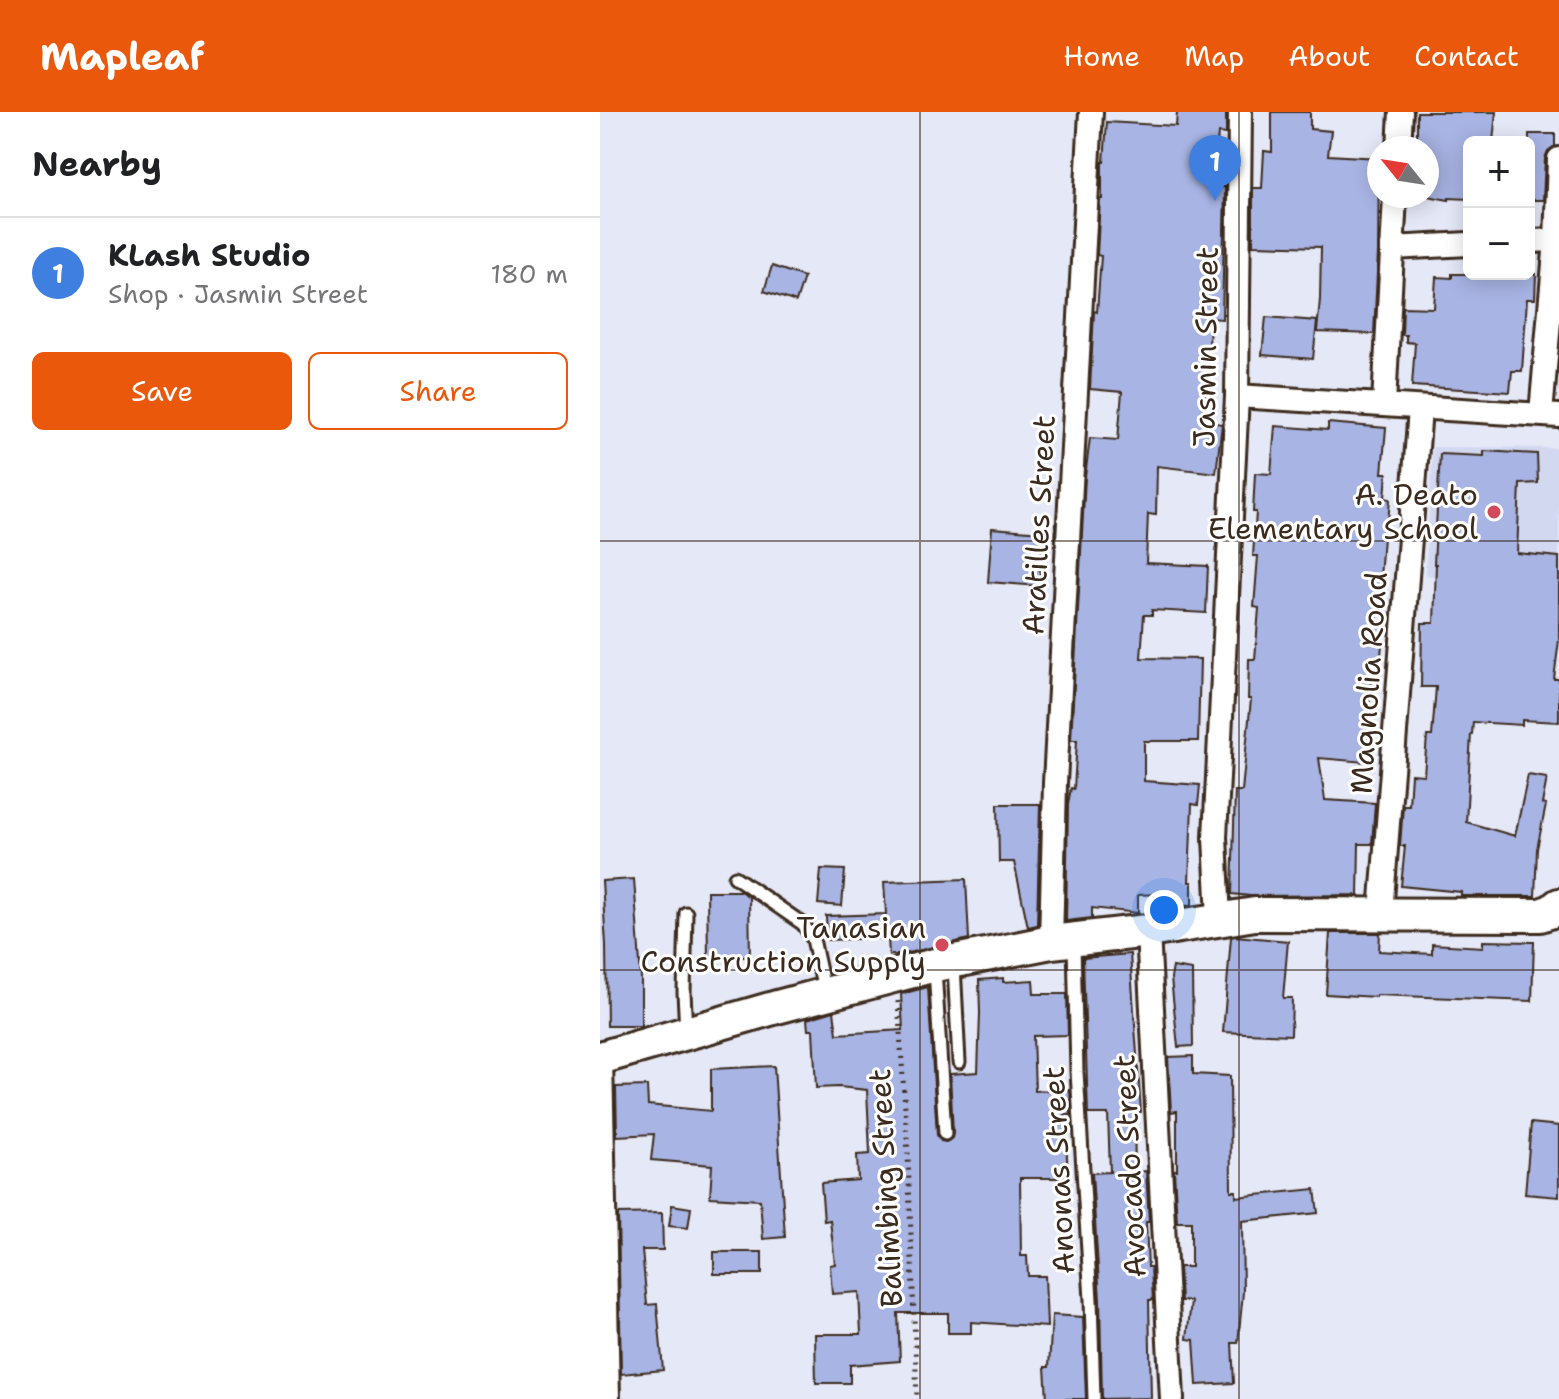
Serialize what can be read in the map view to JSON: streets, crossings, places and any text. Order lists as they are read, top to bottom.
{
  "streets": {
    "street": [
      "Jasmin Street",
      "Aratilles Street",
      "Magnolia Road",
      "Avocado Street"
    ],
    "lane": ["Anonas Street"],
    "path": ["Balimbing Street"]
  },
  "crossings": [
    ["Aratilles Street", "Anonas Street"]
  ],
  "places": ["A. Deato Elementary School", "Tanasian Construction Supply"],
  "north": "top left",
  "page": {
    "header": "Mapleaf",
    "nav": [
      "Home",
      "Map",
      "About",
      "Contact"
    ],
    "heading": "Nearby",
    "pins": "1",
    "map_buttons": ["+", "−"],
    "list": [
      {
        "mark": "1",
        "name": "KLash Studio",
        "note": "Shop · Jasmin Street",
        "value": "180 m"
      }
    ],
    "buttons": ["Save", "Share"]
  }
}
